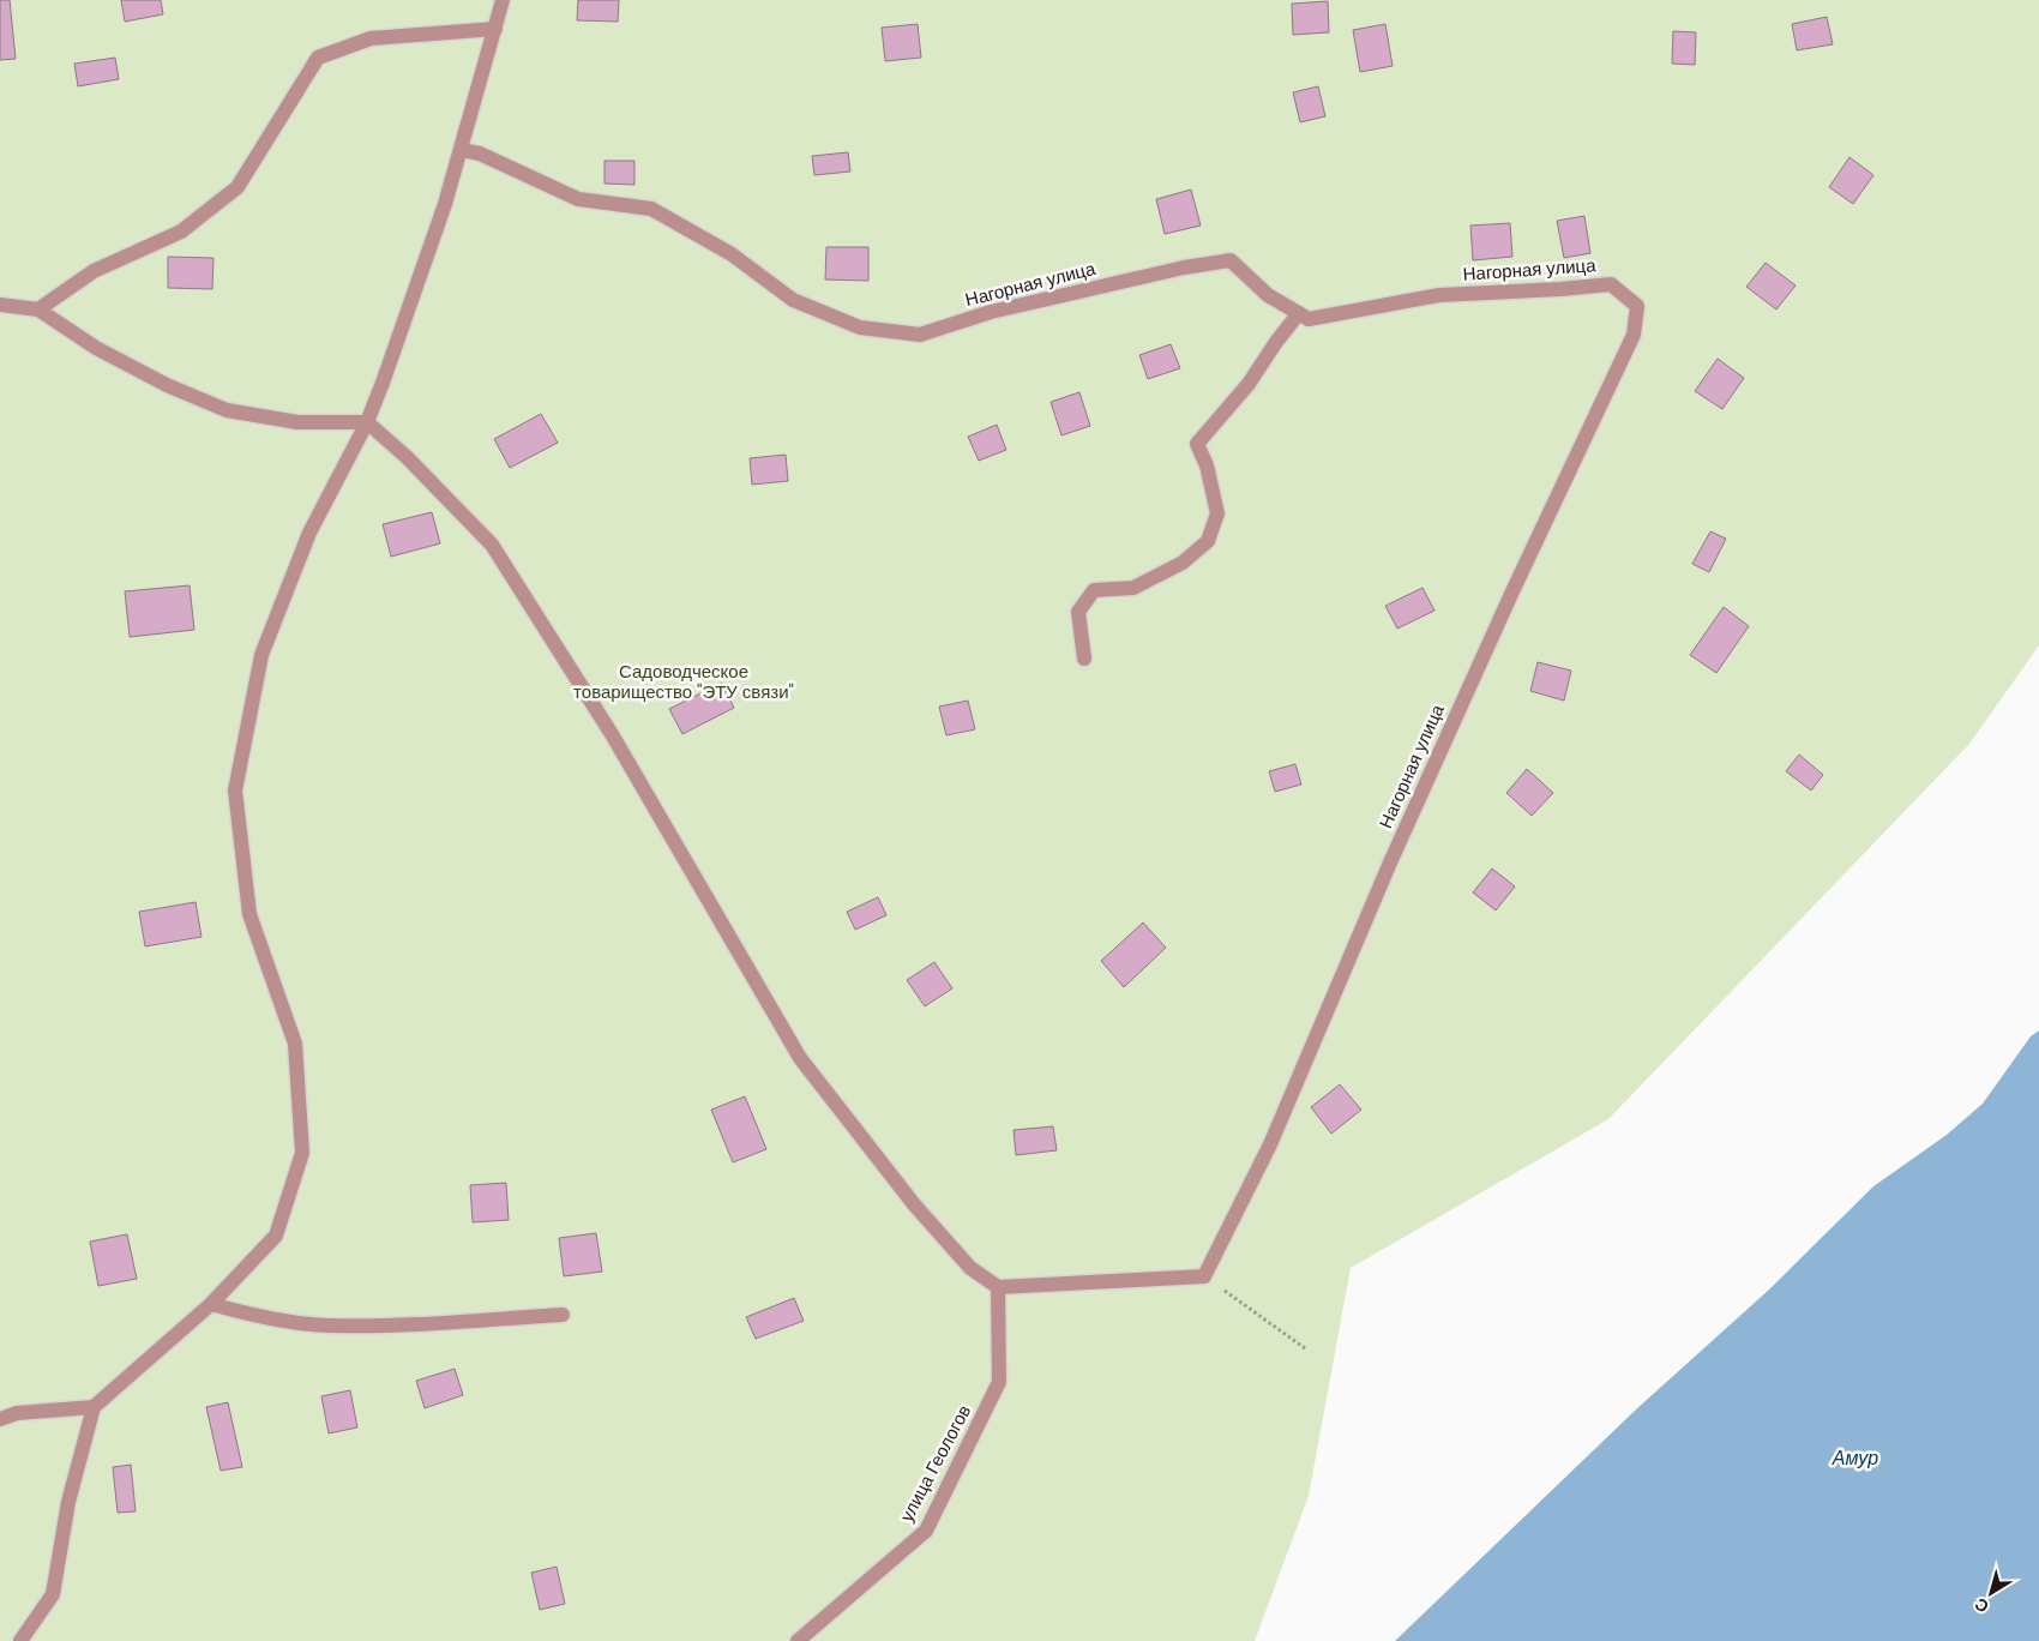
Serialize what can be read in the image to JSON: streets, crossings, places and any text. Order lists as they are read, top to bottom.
{
  "streets": {
    "street": ["Нагорная улица", "улица Геологов"]
  },
  "water": ["Амур"],
  "parks": ["Садоводческое товарищество \"ЭТУ связи\""],
  "north": "bottom left"
}
